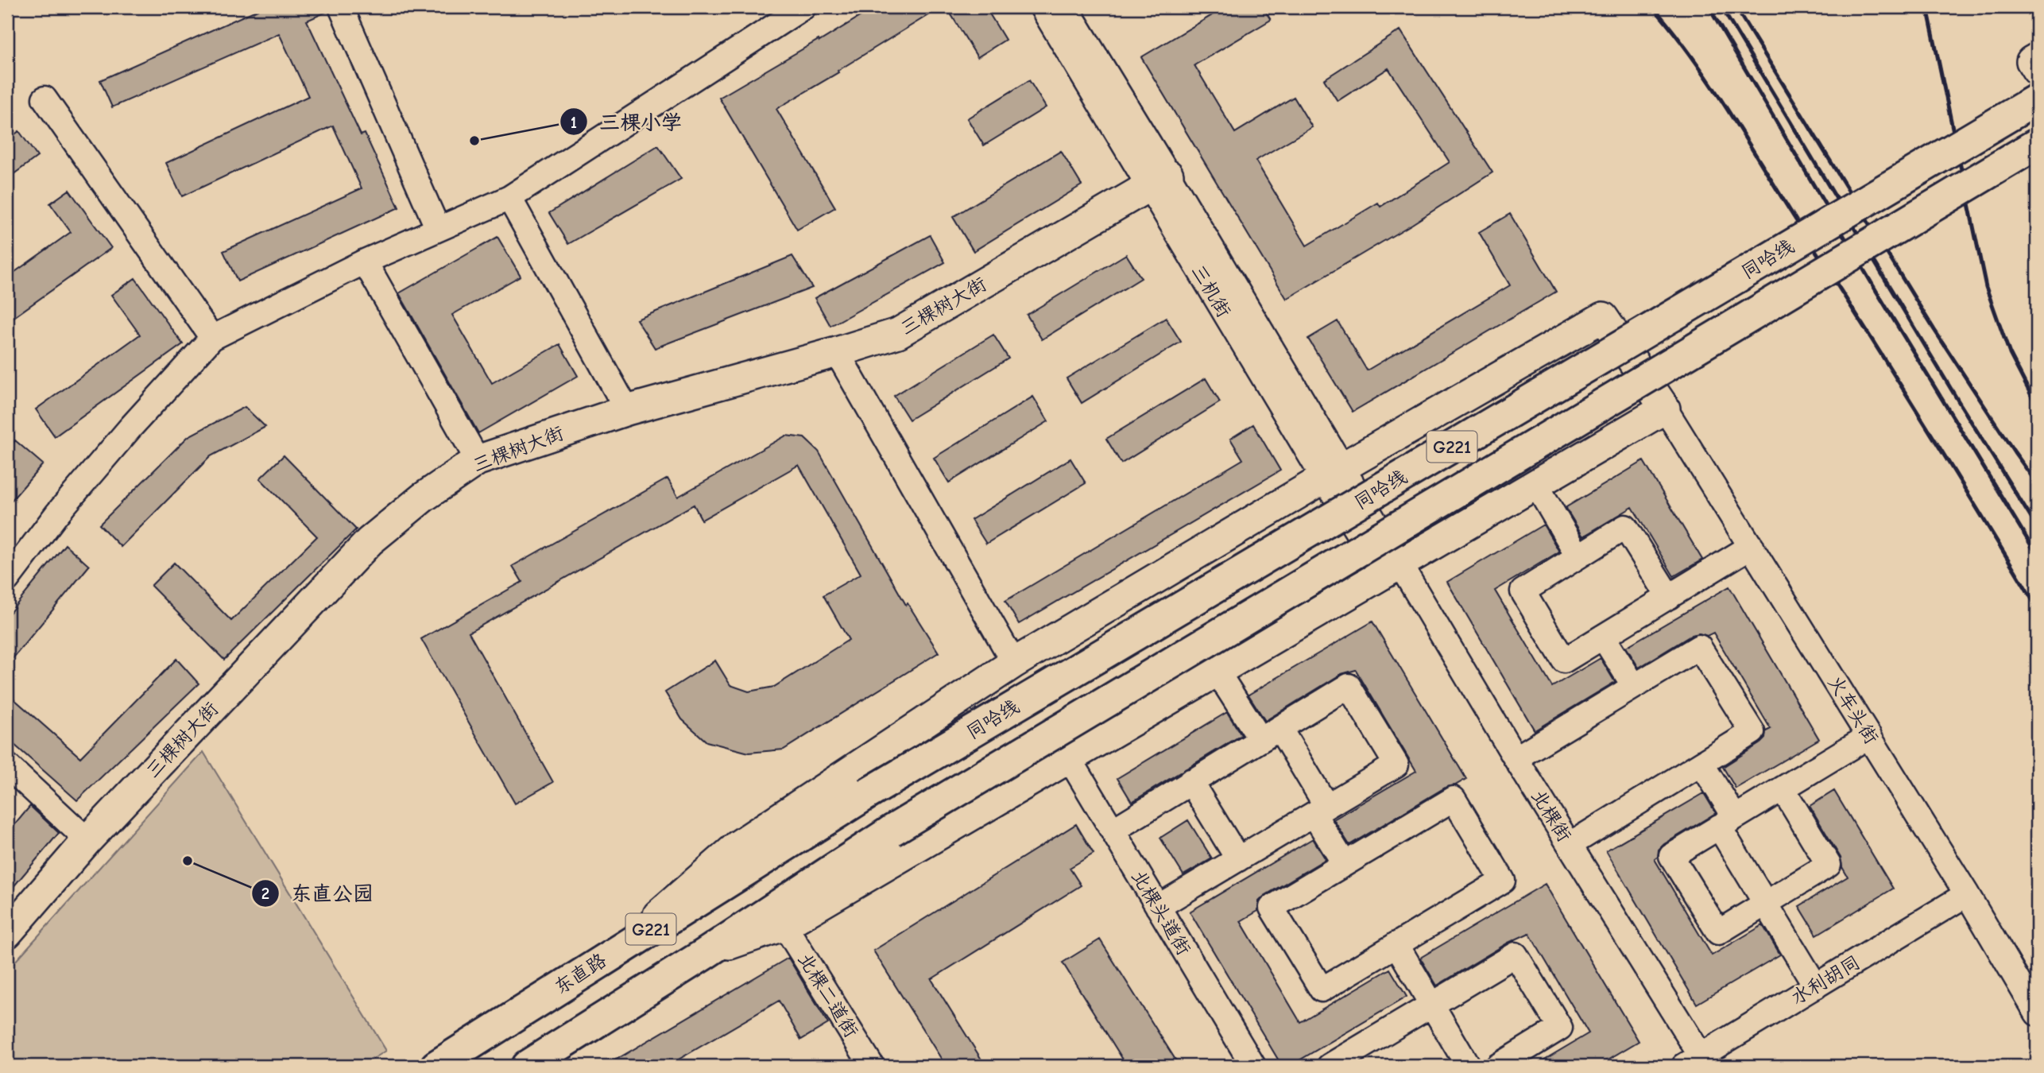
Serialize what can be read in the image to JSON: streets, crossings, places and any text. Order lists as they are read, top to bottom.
{
  "streets": {
    "highway": ["同哈线", "G221", "东直路"],
    "main road": ["三棵树大街"],
    "street": [
      "三机街",
      "火车头街",
      "北棵街",
      "北棵头道街",
      "水利胡同",
      "北棵二道街"
    ]
  },
  "crossings": [
    ["同哈线", "G221"],
    ["同哈线", "东直路"],
    ["三机街", "三棵树大街"],
    ["三机街", "北棵街"],
    ["火车头街", "水利胡同"],
    ["北棵街", "水利胡同"]
  ],
  "places": ["三棵小学", "东直公园"]
}
